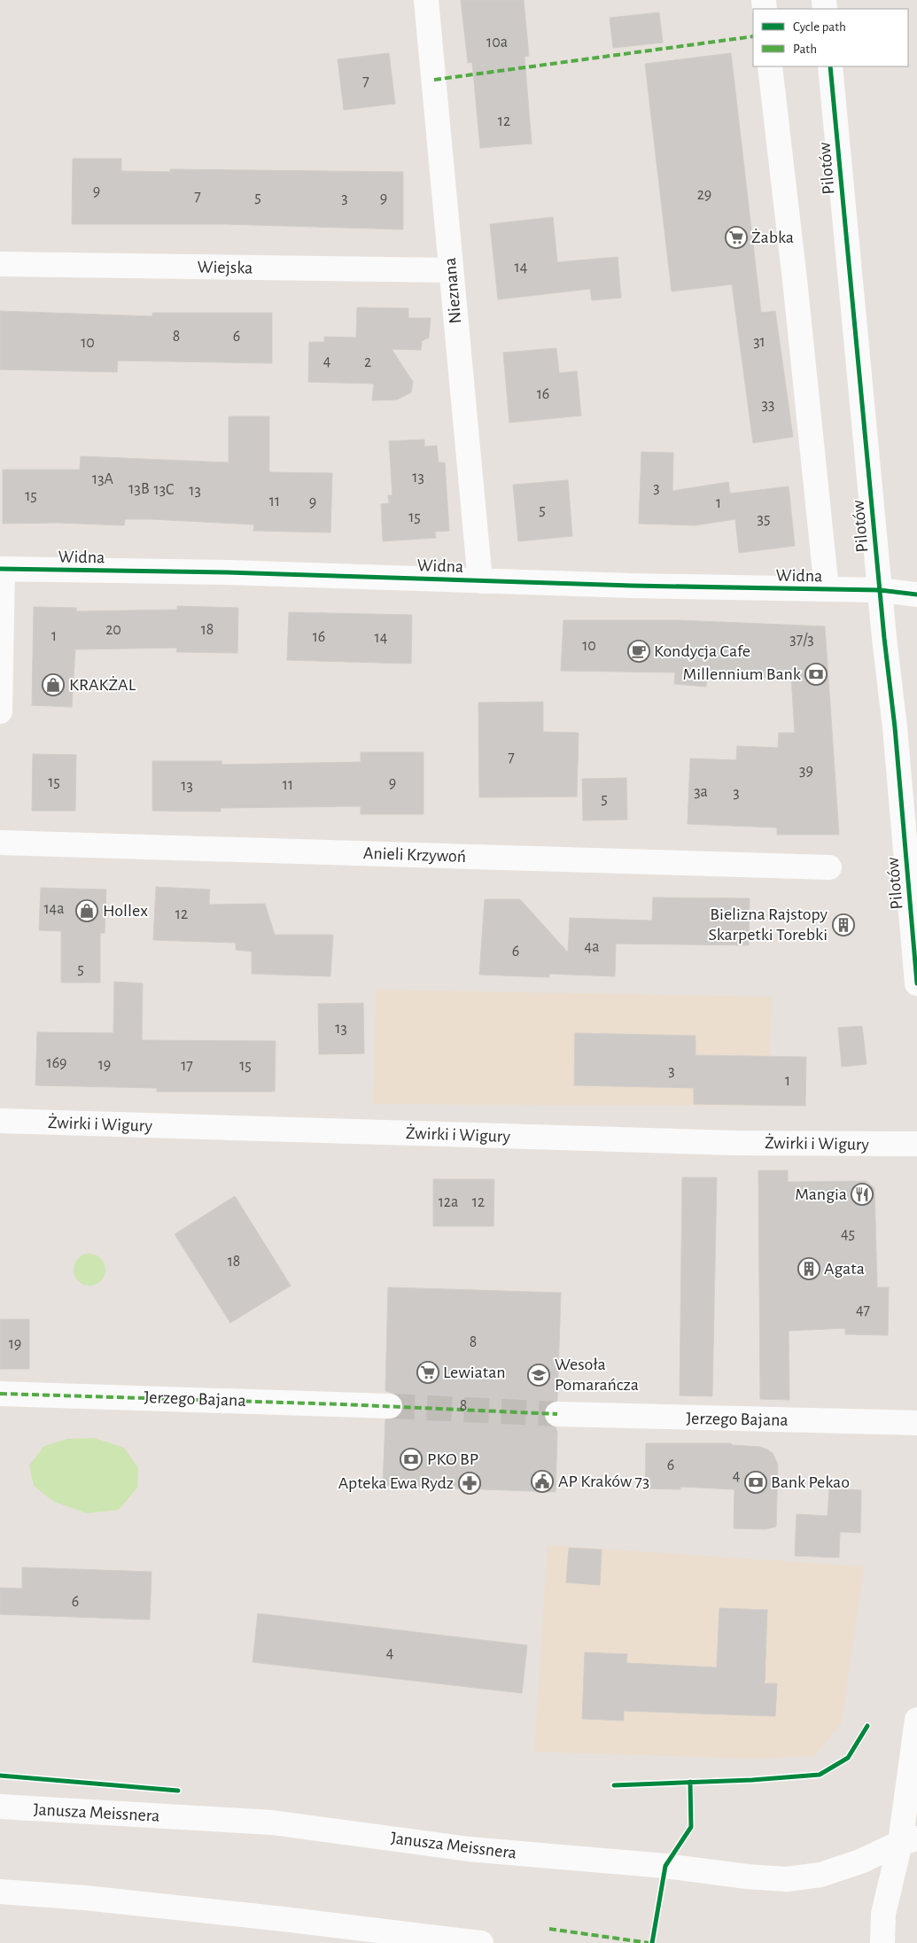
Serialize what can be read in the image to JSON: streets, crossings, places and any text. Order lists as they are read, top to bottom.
{
  "streets": {
    "street": [
      "Pilotów",
      "Wiejska",
      "Nieznana",
      "Widna",
      "Anieli Krzywoń",
      "Żwirki i Wigury",
      "Jerzego Bajana",
      "Janusza Meissnera"
    ]
  },
  "crossings": [
    ["Pilotów", "Widna"],
    ["Wiejska", "Nieznana"],
    ["Nieznana", "Widna"]
  ],
  "places": {
    "supermarket": ["Żabka", "Lewiatan"],
    "cafe": ["Kondycja Cafe"],
    "bank": ["Millennium Bank", "PKO BP", "Bank Pekao"],
    "shop": ["KRAKŻAL", "Hollex"],
    "building": ["Bielizna Rajstopy Skarpetki Torebki", "Agata"],
    "restaurant": ["Mangia"],
    "school or university": ["Wesoła Pomarańcza"],
    "public building": ["AP Kraków 73"],
    "pharmacy": ["Apteka Ewa Rydz"]
  },
  "house_numbers": [
    "10a",
    "7",
    "12",
    "9",
    "29",
    "7",
    "5",
    "3",
    "9",
    "14",
    "8",
    "6",
    "31",
    "10",
    "4",
    "2",
    "16",
    "33",
    "13",
    "13A",
    "3",
    "13B",
    "13C",
    "13",
    "15",
    "11",
    "9",
    "1",
    "5",
    "15",
    "35",
    "20",
    "18",
    "1",
    "16",
    "14",
    "37/3",
    "10",
    "7",
    "39",
    "15",
    "9",
    "11",
    "13",
    "3a",
    "3",
    "5",
    "14a",
    "12",
    "4a",
    "6",
    "5",
    "13",
    "169",
    "19",
    "17",
    "15",
    "3",
    "1",
    "12a",
    "12",
    "45",
    "18",
    "47",
    "8",
    "19",
    "8",
    "6",
    "4",
    "6",
    "4"
  ],
  "legend": ["Cycle path", "Path"]
}
